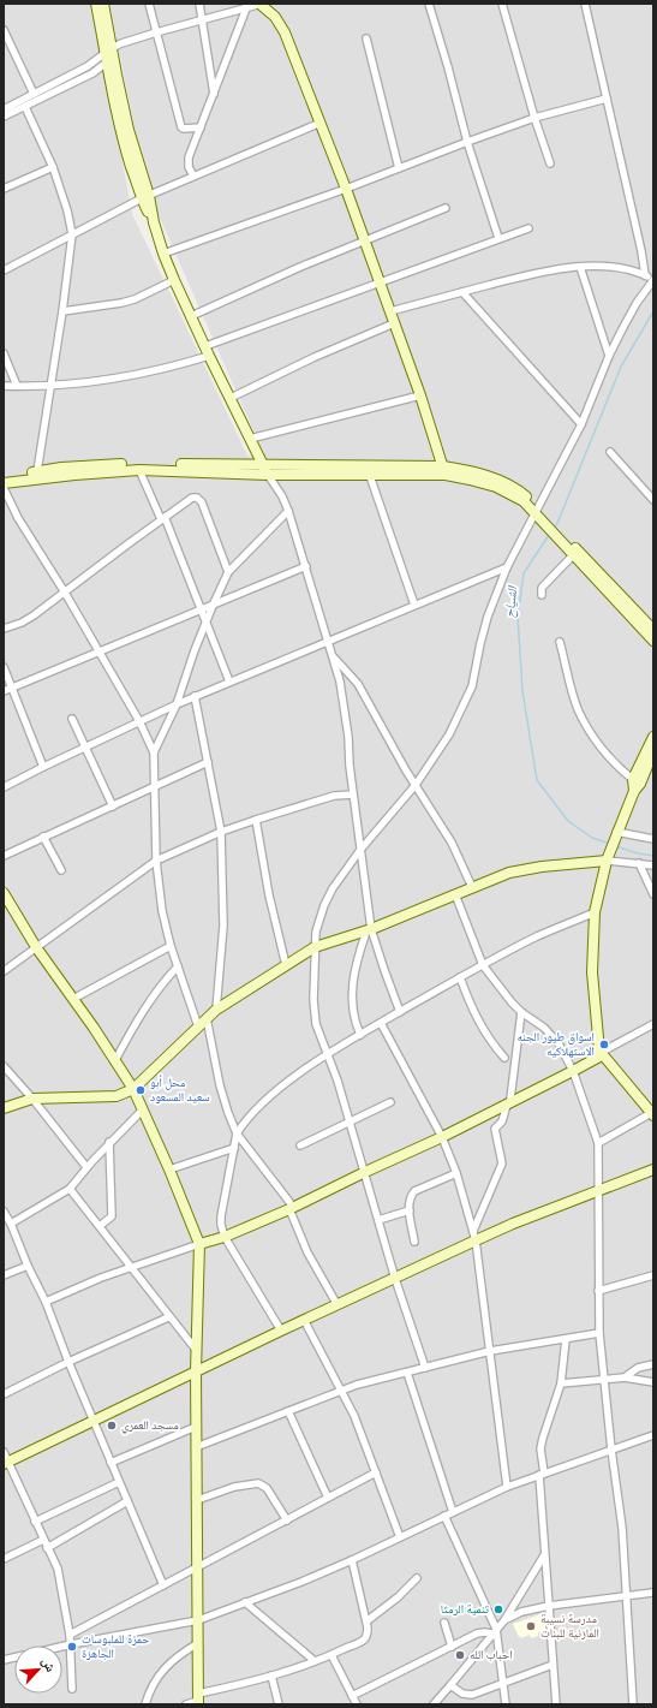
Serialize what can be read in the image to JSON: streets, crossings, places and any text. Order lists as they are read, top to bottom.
{
  "water": ["الشياح"],
  "places": [
    "اسواق طيور الجنه الاستهلاكيه",
    "محل أبو سعيد المسعود",
    "مسجد العمري",
    "تنمية الرمثا",
    "مدرسة نسيبة المازنية للبنات",
    "حمزة للملبوسات الجاهزة",
    "احباب الله"
  ],
  "north": "top right"
}
